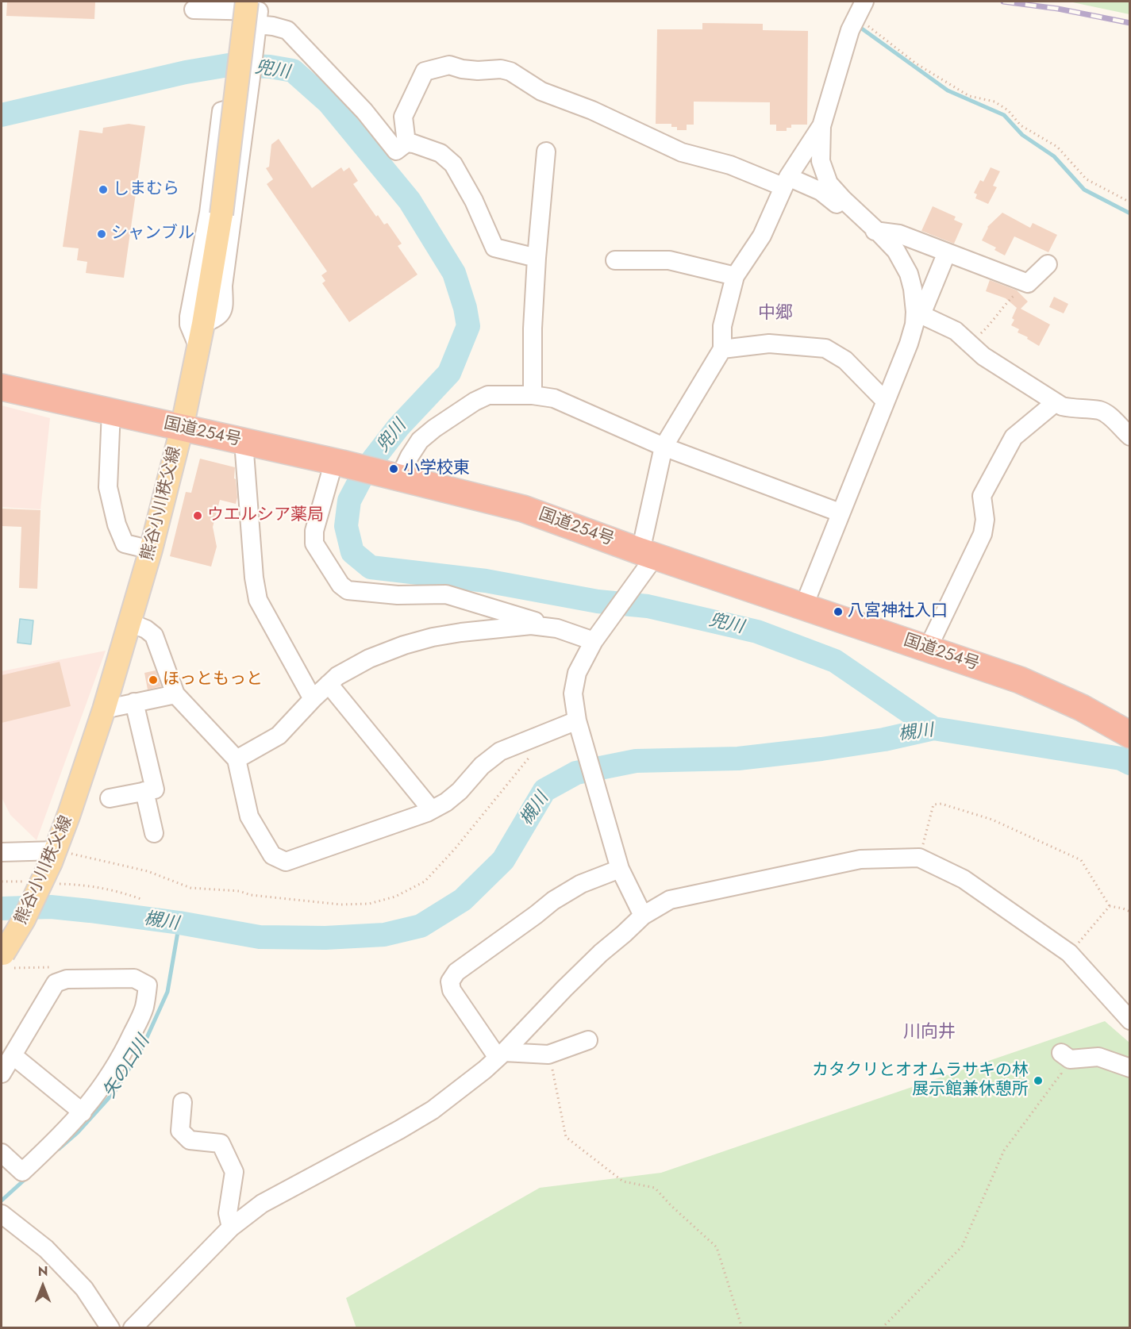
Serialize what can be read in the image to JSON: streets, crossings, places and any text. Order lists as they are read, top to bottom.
{
  "streets": {
    "highway": ["国道254号"],
    "main road": ["熊谷小川秩父線"]
  },
  "crossings": [
    ["国道254号", "熊谷小川秩父線"]
  ],
  "districts": ["中郷", "川向井"],
  "water": ["兜川", "槻川", "矢の口川"],
  "places": [
    "しまむら",
    "シャンブル",
    "小学校東",
    "ウエルシア薬局",
    "八宮神社入口",
    "ほっともっと",
    "カタクリとオオムラサキの林 展示館兼休憩所"
  ],
  "north": "top"
}
